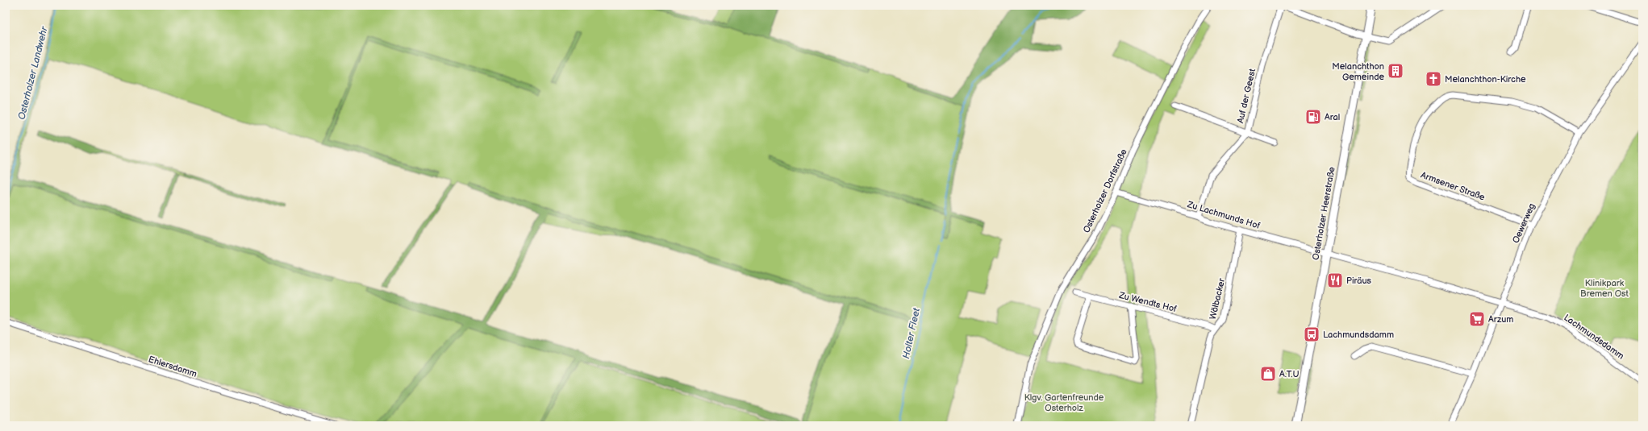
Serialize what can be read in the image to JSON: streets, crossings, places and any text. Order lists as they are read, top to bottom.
{
  "streets": {
    "main road": ["Osterholzer Heerstraße"],
    "street": [
      "Auf der Geest",
      "Armsener Straße",
      "Osterholzer Dorfstraße",
      "Zu Lachmunds Hof",
      "Oewerweg",
      "Wölbacker",
      "Zu Wendts Hof",
      "Lachmundsdamm",
      "Ehlersdamm"
    ]
  },
  "crossings": [
    ["Auf der Geest", "Zu Lachmunds Hof"],
    ["Armsener Straße", "Oewerweg"],
    ["Osterholzer Dorfstraße", "Zu Lachmunds Hof"],
    ["Osterholzer Heerstraße", "Zu Lachmunds Hof"],
    ["Osterholzer Heerstraße", "Lachmundsdamm"],
    ["Zu Lachmunds Hof", "Wölbacker"],
    ["Zu Lachmunds Hof", "Lachmundsdamm"],
    ["Oewerweg", "Lachmundsdamm"],
    ["Wölbacker", "Zu Wendts Hof"]
  ],
  "water": ["Osterholzer Landwehr", "Holter Fleet"],
  "parks": ["Klinikpark Bremen Ost", "Klgv. Gartenfreunde Osterholz"],
  "places": {
    "building": ["Melanchthon Gemeinde"],
    "church": ["Melanchthon-Kirche"],
    "fuel station": ["Aral"],
    "restaurant": ["Piräus"],
    "supermarket": ["Arzum"],
    "bus stop": ["Lachmundsdamm"],
    "shop": ["A.T.U"]
  }
}
